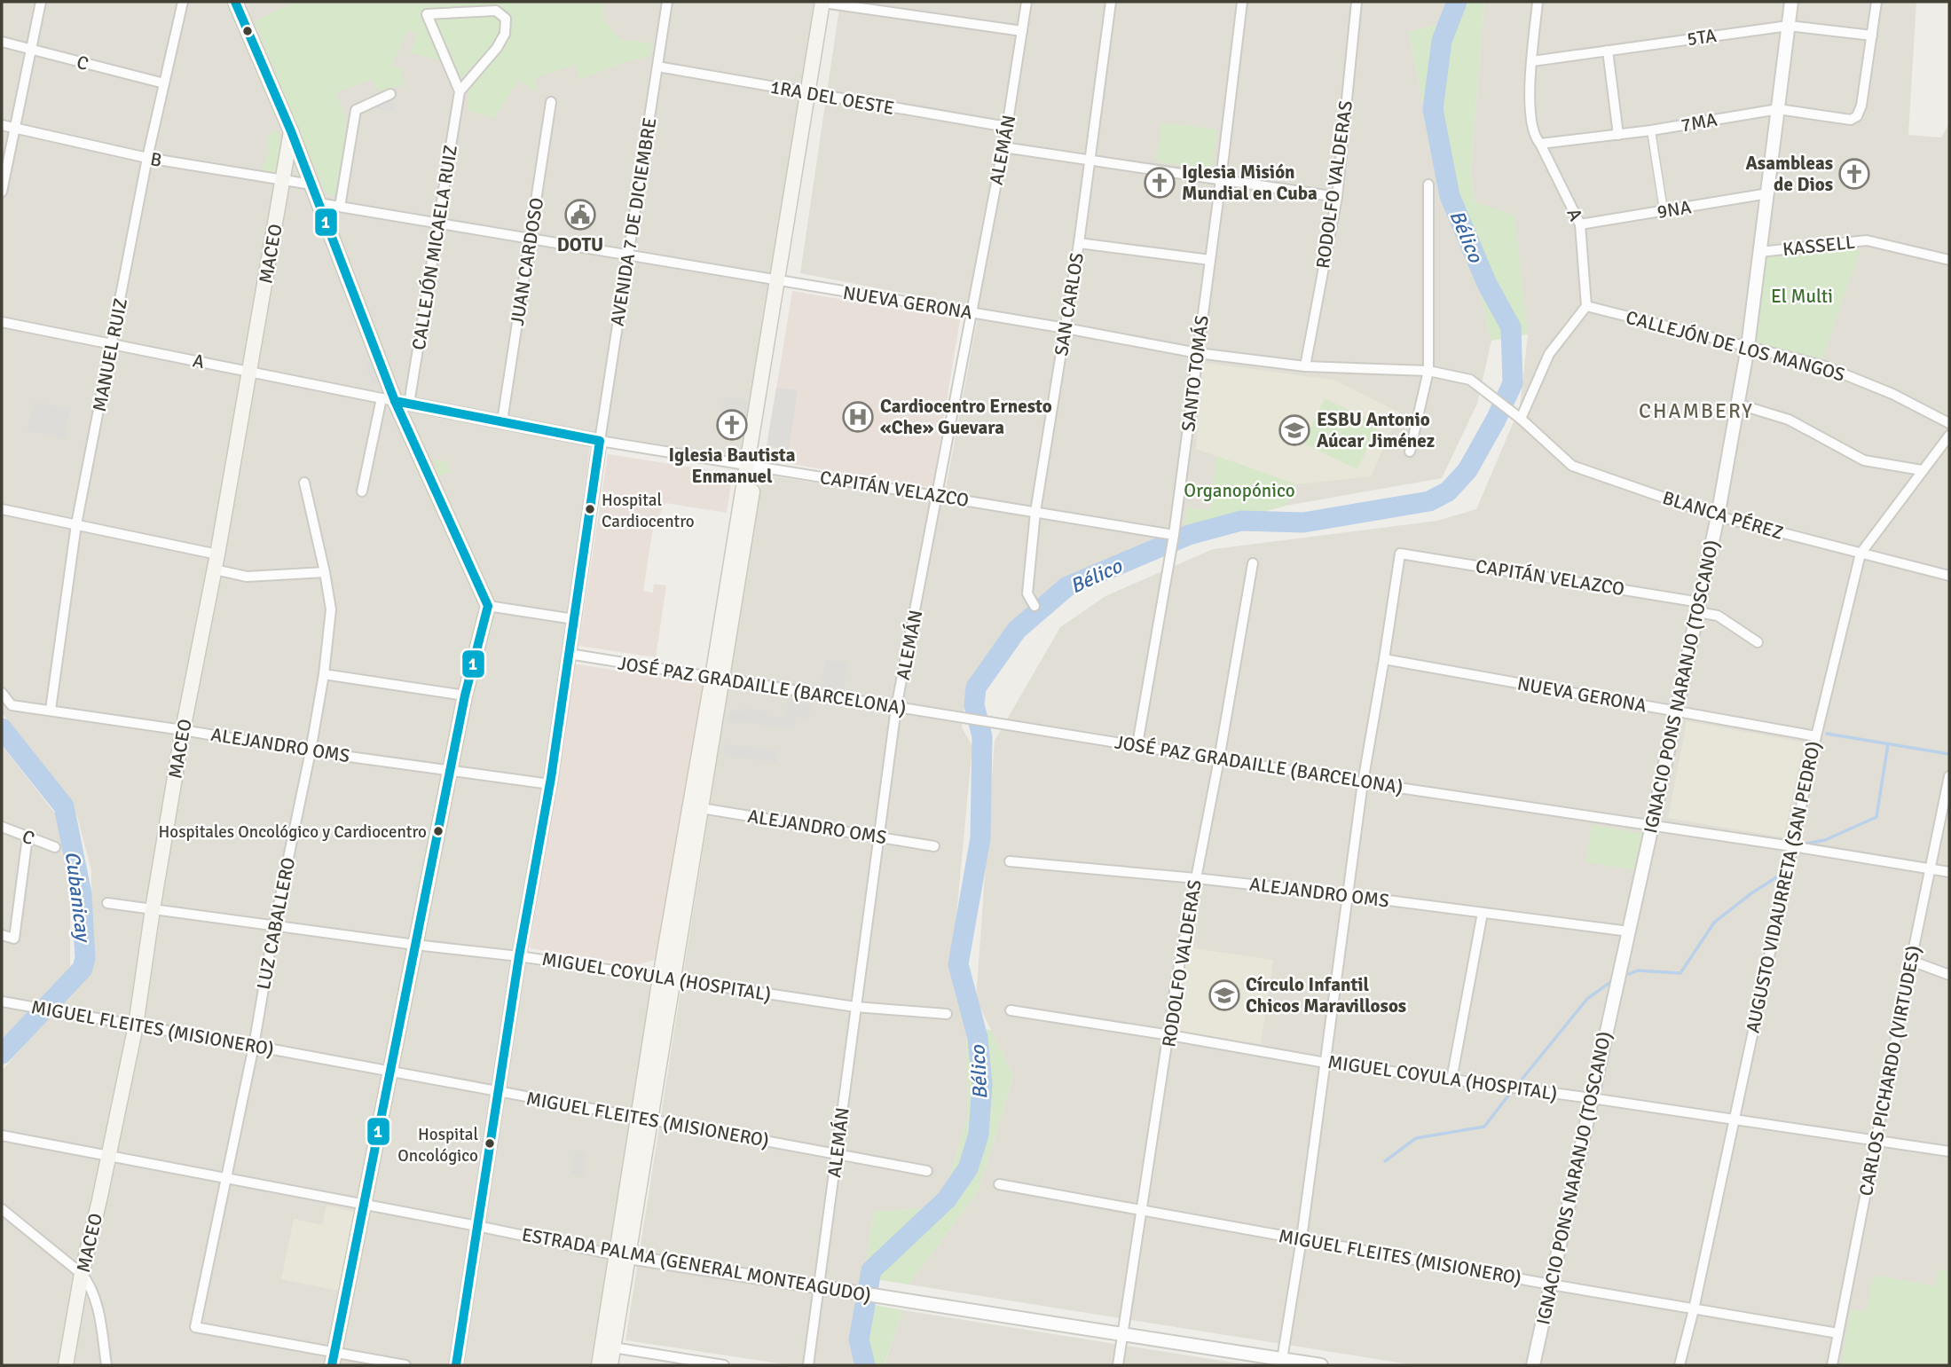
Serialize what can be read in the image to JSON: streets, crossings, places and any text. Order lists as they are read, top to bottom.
{
  "streets": {
    "main road": ["MACEO"],
    "street": [
      "5TA",
      "C",
      "1RA DEL OESTE",
      "7MA",
      "ALEMÁN",
      "B",
      "RODOLFO VALDERAS",
      "9NA",
      "A",
      "AVENIDA 7 DE DICIEMBRE",
      "KASSELL",
      "CALLEJÓN MICAELA RUIZ",
      "JUAN CARDOSO",
      "NUEVA GERONA",
      "SAN CARLOS",
      "CALLEJÓN DE LOS MANGOS",
      "MANUEL RUIZ",
      "SANTO TOMÁS",
      "CAPITÁN VELAZCO",
      "BLANCA PÉREZ",
      "JOSÉ PAZ GRADAILLE (BARCELONA)",
      "IGNACIO PONS NARANJO (TOSCANO)",
      "ALEJANDRO OMS",
      "AUGUSTO VIDAURRETA (SAN PEDRO)",
      "LUZ CABALLERO",
      "MIGUEL COYULA (HOSPITAL)",
      "MIGUEL FLEITES (MISIONERO)",
      "CARLOS PICHARDO (VIRTUDES)",
      "ESTRADA PALMA (GENERAL MONTEAGUDO)"
    ]
  },
  "crossings": [
    ["5TA", "7MA"],
    ["5TA", "A"],
    ["5TA", "IGNACIO PONS NARANJO (TOSCANO)"],
    ["C", "MANUEL RUIZ"],
    ["1RA DEL OESTE", "ALEMÁN"],
    ["1RA DEL OESTE", "AVENIDA 7 DE DICIEMBRE"],
    ["7MA", "A"],
    ["7MA", "IGNACIO PONS NARANJO (TOSCANO)"],
    ["ALEMÁN", "NUEVA GERONA"],
    ["ALEMÁN", "CAPITÁN VELAZCO"],
    ["ALEMÁN", "JOSÉ PAZ GRADAILLE (BARCELONA)"],
    ["ALEMÁN", "ALEJANDRO OMS"],
    ["ALEMÁN", "MIGUEL COYULA (HOSPITAL)"],
    ["ALEMÁN", "MIGUEL FLEITES (MISIONERO)"],
    ["ALEMÁN", "ESTRADA PALMA (GENERAL MONTEAGUDO)"],
    ["B", "MACEO"],
    ["B", "MANUEL RUIZ"],
    ["RODOLFO VALDERAS", "NUEVA GERONA"],
    ["RODOLFO VALDERAS", "JOSÉ PAZ GRADAILLE (BARCELONA)"],
    ["RODOLFO VALDERAS", "ALEJANDRO OMS"],
    ["RODOLFO VALDERAS", "MIGUEL COYULA (HOSPITAL)"],
    ["RODOLFO VALDERAS", "MIGUEL FLEITES (MISIONERO)"],
    ["RODOLFO VALDERAS", "ESTRADA PALMA (GENERAL MONTEAGUDO)"],
    ["9NA", "A"],
    ["9NA", "IGNACIO PONS NARANJO (TOSCANO)"],
    ["A", "CALLEJÓN MICAELA RUIZ"],
    ["A", "MACEO"],
    ["A", "CALLEJÓN DE LOS MANGOS"],
    ["A", "MANUEL RUIZ"],
    ["A", "CAPITÁN VELAZCO"],
    ["AVENIDA 7 DE DICIEMBRE", "NUEVA GERONA"],
    ["AVENIDA 7 DE DICIEMBRE", "CAPITÁN VELAZCO"],
    ["KASSELL", "IGNACIO PONS NARANJO (TOSCANO)"],
    ["CALLEJÓN MICAELA RUIZ", "NUEVA GERONA"],
    ["CALLEJÓN MICAELA RUIZ", "CAPITÁN VELAZCO"],
    ["MACEO", "ALEJANDRO OMS"],
    ["MACEO", "MIGUEL COYULA (HOSPITAL)"],
    ["MACEO", "MIGUEL FLEITES (MISIONERO)"],
    ["MACEO", "ESTRADA PALMA (GENERAL MONTEAGUDO)"],
    ["JUAN CARDOSO", "NUEVA GERONA"],
    ["JUAN CARDOSO", "CAPITÁN VELAZCO"],
    ["NUEVA GERONA", "SAN CARLOS"],
    ["NUEVA GERONA", "SANTO TOMÁS"],
    ["NUEVA GERONA", "CAPITÁN VELAZCO"],
    ["NUEVA GERONA", "BLANCA PÉREZ"],
    ["NUEVA GERONA", "IGNACIO PONS NARANJO (TOSCANO)"],
    ["NUEVA GERONA", "AUGUSTO VIDAURRETA (SAN PEDRO)"],
    ["SAN CARLOS", "CAPITÁN VELAZCO"],
    ["CALLEJÓN DE LOS MANGOS", "IGNACIO PONS NARANJO (TOSCANO)"],
    ["MANUEL RUIZ", "ALEJANDRO OMS"],
    ["SANTO TOMÁS", "CAPITÁN VELAZCO"],
    ["SANTO TOMÁS", "JOSÉ PAZ GRADAILLE (BARCELONA)"],
    ["CAPITÁN VELAZCO", "IGNACIO PONS NARANJO (TOSCANO)"],
    ["BLANCA PÉREZ", "IGNACIO PONS NARANJO (TOSCANO)"],
    ["BLANCA PÉREZ", "AUGUSTO VIDAURRETA (SAN PEDRO)"],
    ["JOSÉ PAZ GRADAILLE (BARCELONA)", "IGNACIO PONS NARANJO (TOSCANO)"],
    ["JOSÉ PAZ GRADAILLE (BARCELONA)", "AUGUSTO VIDAURRETA (SAN PEDRO)"],
    ["JOSÉ PAZ GRADAILLE (BARCELONA)", "CARLOS PICHARDO (VIRTUDES)"],
    ["IGNACIO PONS NARANJO (TOSCANO)", "ALEJANDRO OMS"],
    ["IGNACIO PONS NARANJO (TOSCANO)", "MIGUEL COYULA (HOSPITAL)"],
    ["IGNACIO PONS NARANJO (TOSCANO)", "MIGUEL FLEITES (MISIONERO)"],
    ["ALEJANDRO OMS", "LUZ CABALLERO"],
    ["AUGUSTO VIDAURRETA (SAN PEDRO)", "MIGUEL COYULA (HOSPITAL)"],
    ["AUGUSTO VIDAURRETA (SAN PEDRO)", "MIGUEL FLEITES (MISIONERO)"],
    ["LUZ CABALLERO", "MIGUEL COYULA (HOSPITAL)"],
    ["LUZ CABALLERO", "MIGUEL FLEITES (MISIONERO)"],
    ["LUZ CABALLERO", "ESTRADA PALMA (GENERAL MONTEAGUDO)"],
    ["MIGUEL COYULA (HOSPITAL)", "CARLOS PICHARDO (VIRTUDES)"],
    ["MIGUEL FLEITES (MISIONERO)", "CARLOS PICHARDO (VIRTUDES)"]
  ],
  "districts": ["CHAMBERY"],
  "water": ["Bélico", "Cubanicay"],
  "parks": ["El Multi", "Organopónico"],
  "places": {
    "church": ["Asambleas de Dios", "Iglesia Misión Mundial en Cuba", "Iglesia Bautista Enmanuel"],
    "public building": ["DOTU"],
    "hospital": ["Cardiocentro Ernesto «Che» Guevara"],
    "school or university": ["ESBU Antonio Aúcar Jiménez", "Círculo Infantil Chicos Maravillosos"],
    "other": ["Hospital Cardiocentro", "Hospitales Oncológico y Cardiocentro", "Hospital Oncológico"]
  },
  "lines": ["transit line 1"]
}
